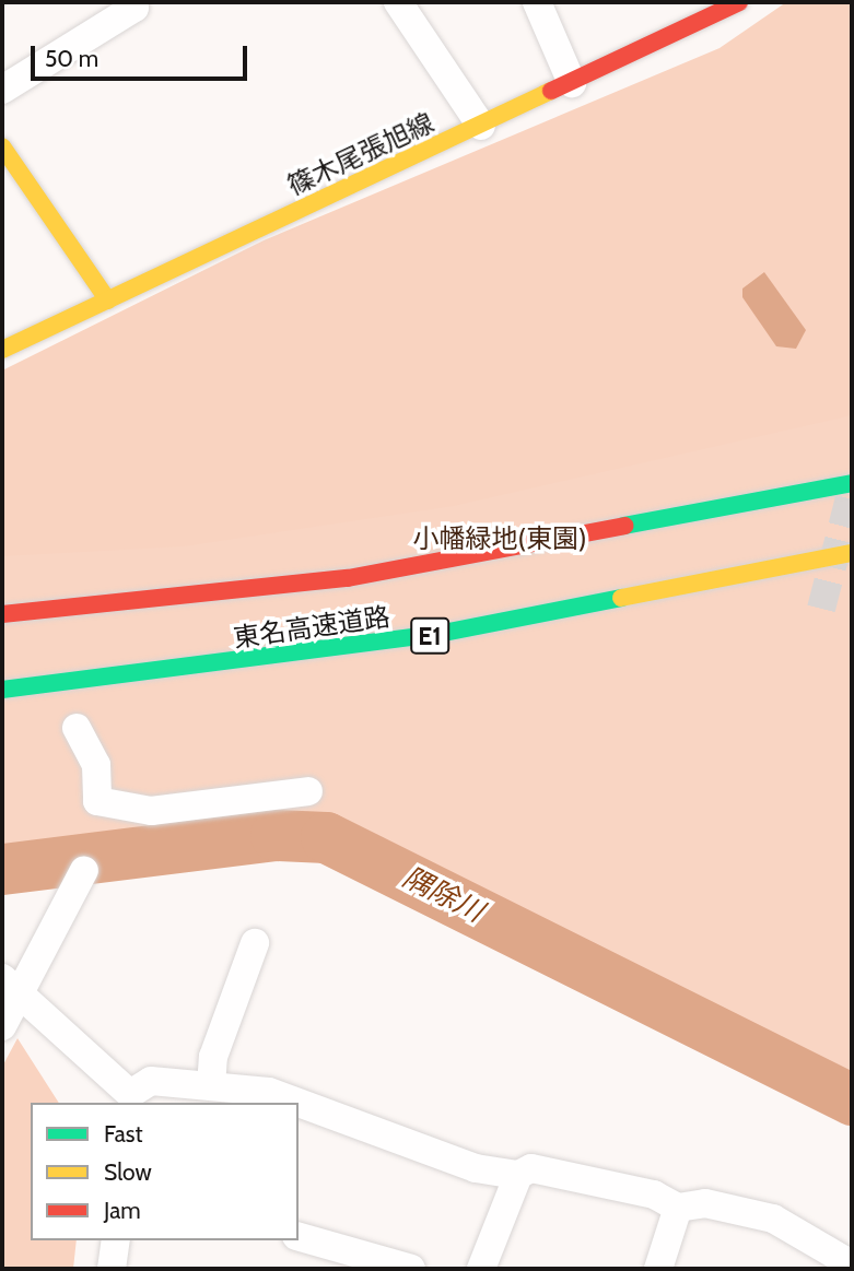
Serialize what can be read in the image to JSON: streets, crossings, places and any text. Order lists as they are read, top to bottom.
{
  "streets": {
    "main road": ["篠木尾張旭線", "東名高速道路", "E1"]
  },
  "water": ["隅除川"],
  "parks": ["小幡緑地(東園)"],
  "legend": ["Fast", "Slow", "Jam"],
  "scale_bar": "50 m"
}
